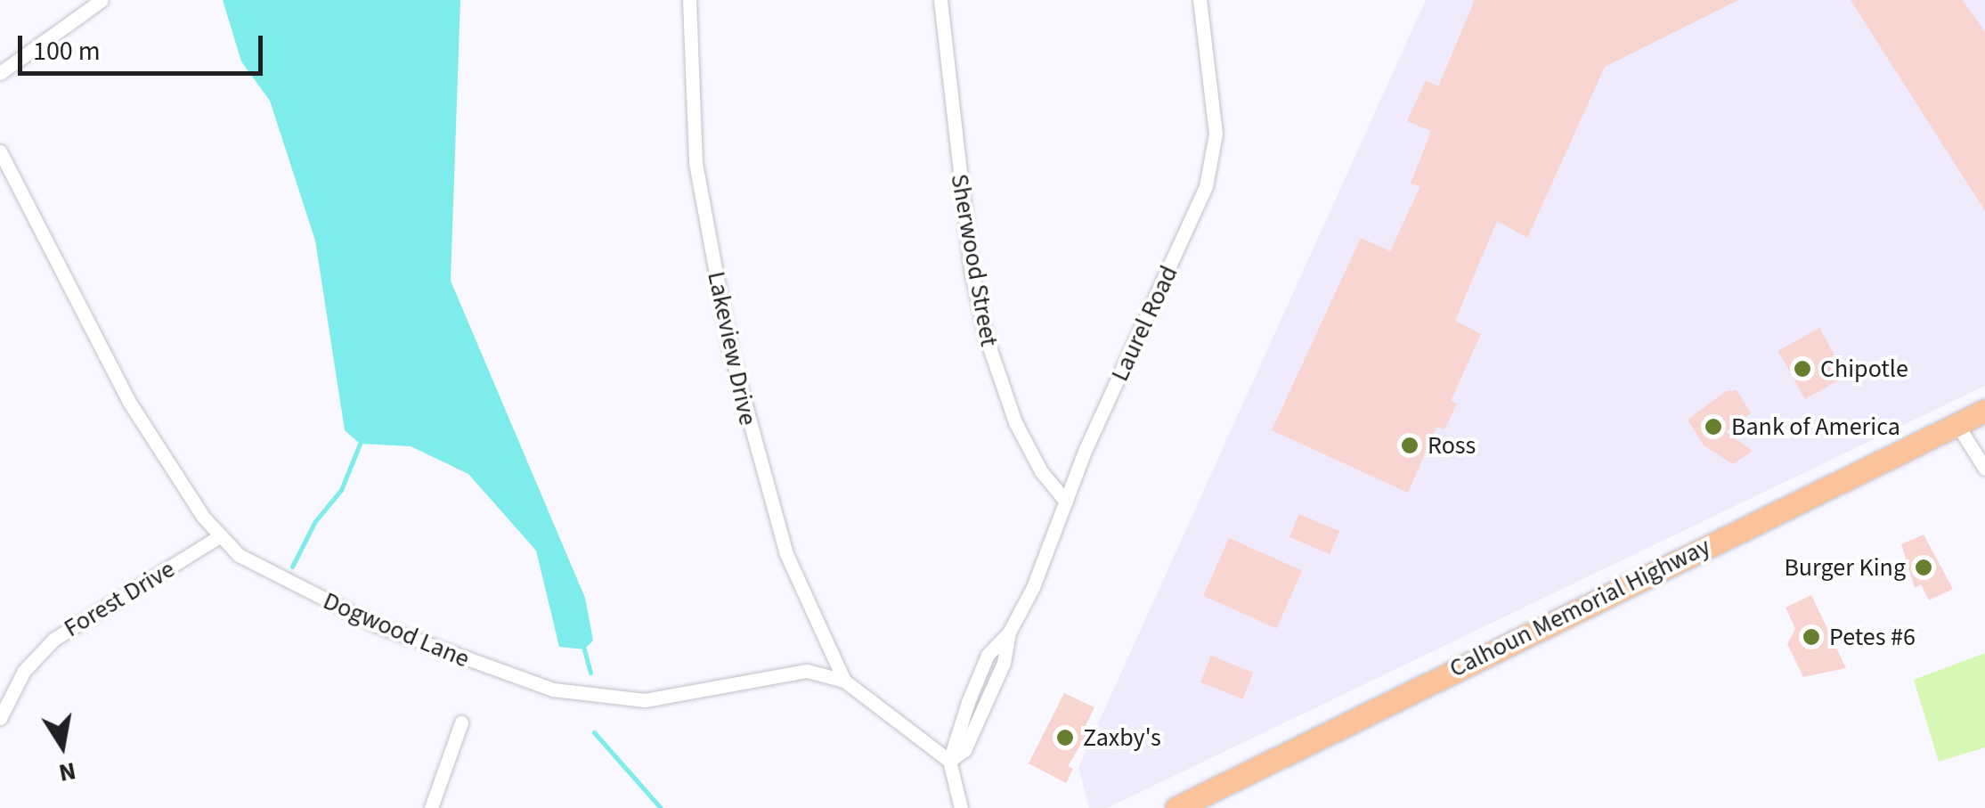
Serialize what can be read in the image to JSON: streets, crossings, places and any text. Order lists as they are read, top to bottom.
{
  "streets": {
    "highway": ["Calhoun Memorial Highway"],
    "street": [
      "Sherwood Street",
      "Laurel Road",
      "Lakeview Drive",
      "Forest Drive",
      "Dogwood Lane"
    ]
  },
  "crossings": [
    ["Sherwood Street", "Laurel Road"],
    ["Laurel Road", "Dogwood Lane"],
    ["Lakeview Drive", "Dogwood Lane"],
    ["Forest Drive", "Dogwood Lane"]
  ],
  "places": [
    "Chipotle",
    "Bank of America",
    "Ross",
    "Burger King",
    "Petes #6",
    "Zaxby's"
  ],
  "scale_bar": "100 m",
  "north": "bottom"
}
